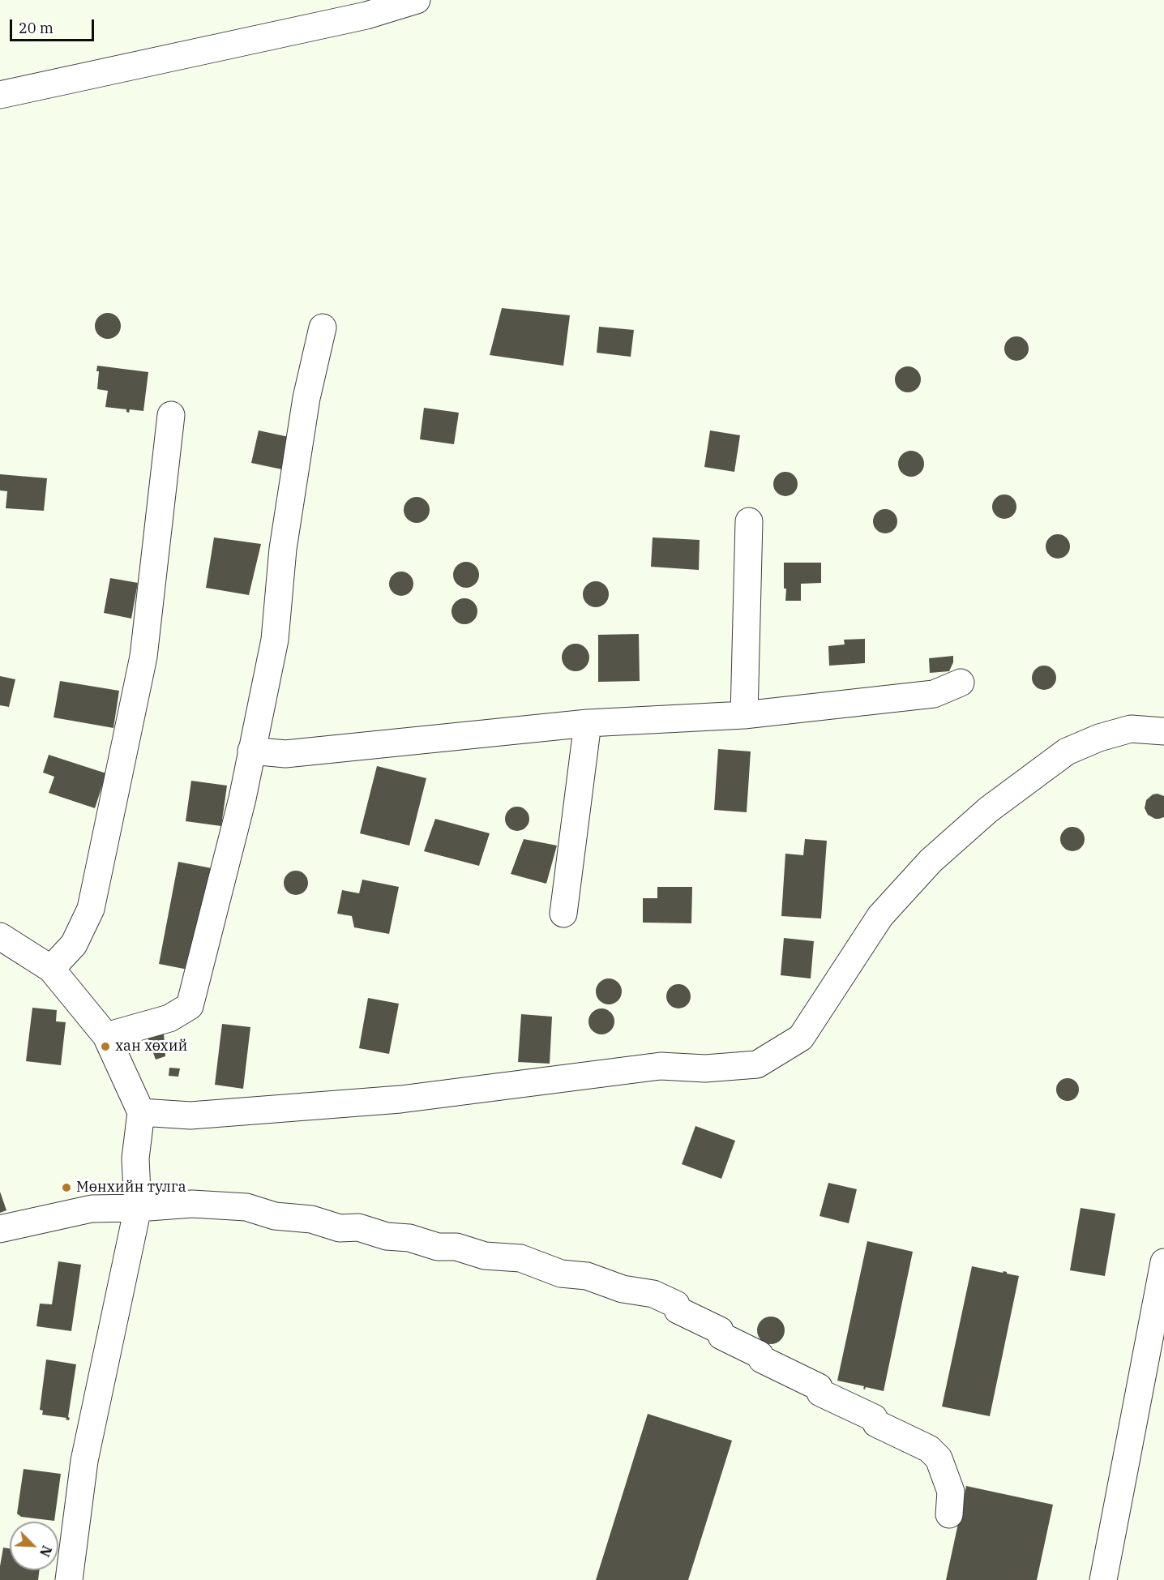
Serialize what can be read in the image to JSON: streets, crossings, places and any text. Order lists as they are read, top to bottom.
{
  "places": ["хан хөхий", "Мөнхийн тулга"],
  "scale_bar": "20 m",
  "north": "bottom right"
}
